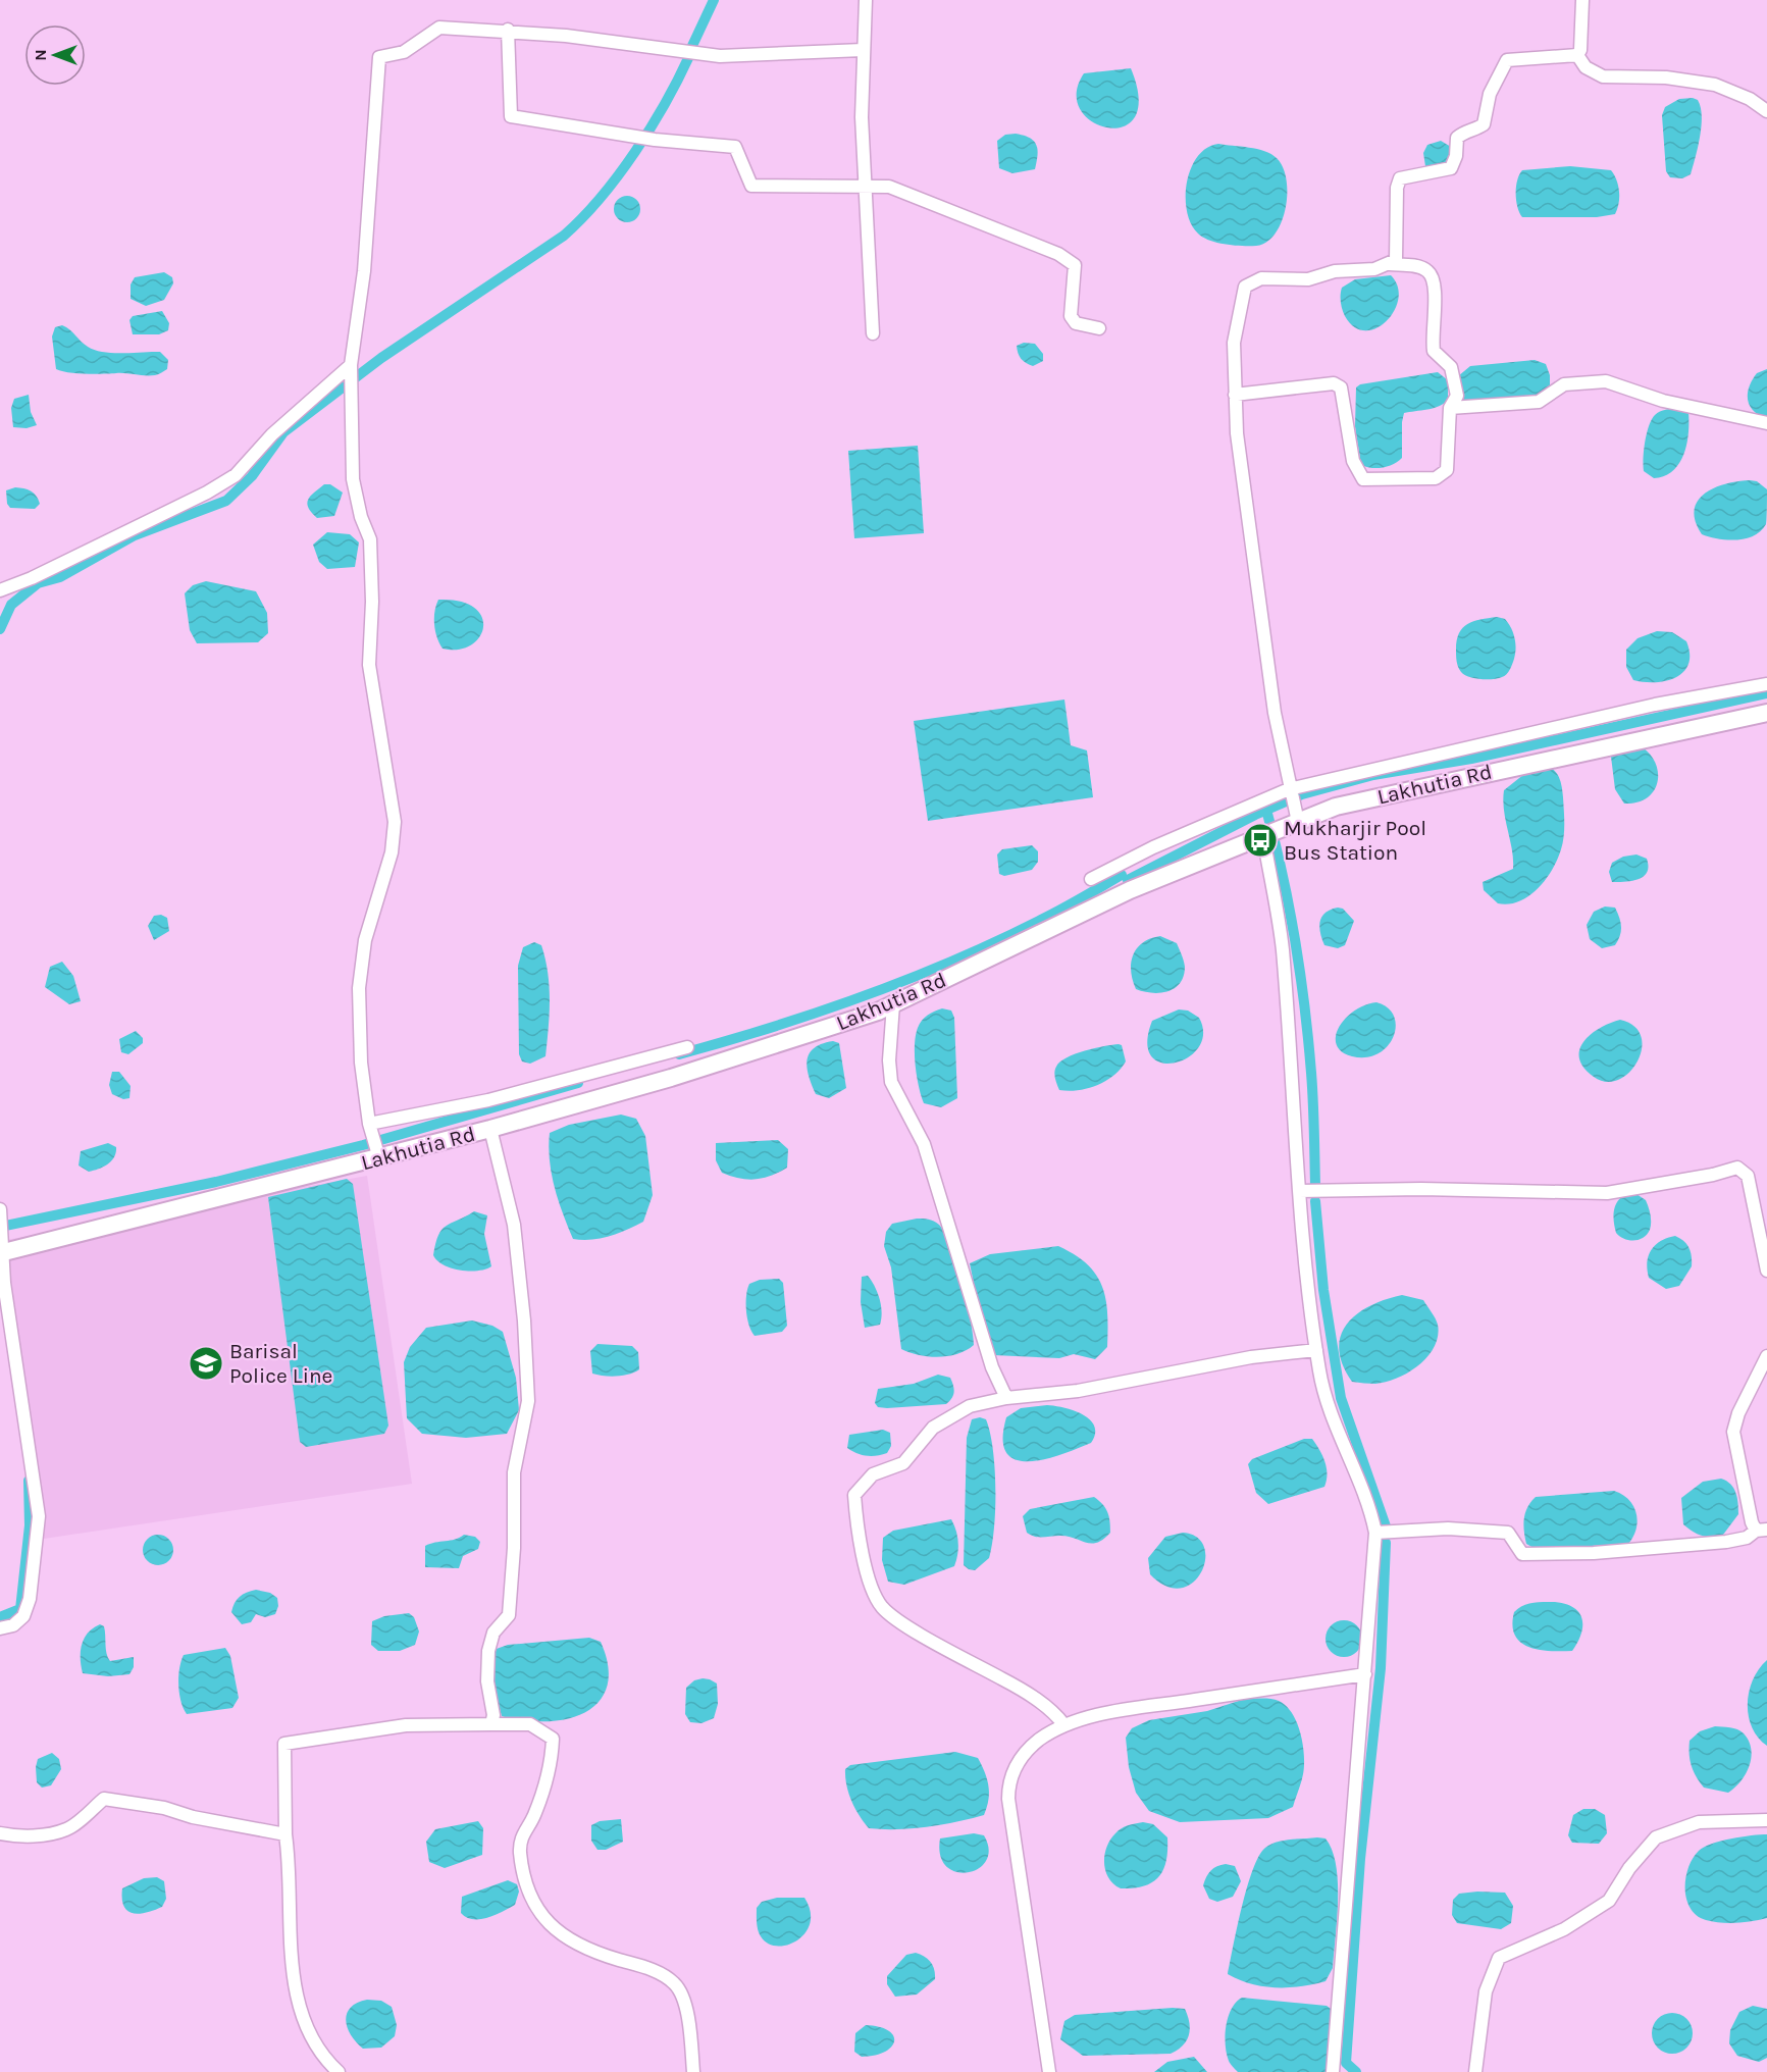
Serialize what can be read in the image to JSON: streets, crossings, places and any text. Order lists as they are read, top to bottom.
{
  "streets": {
    "street": ["Lakhutia Rd"]
  },
  "places": {
    "bus stop": ["Mukharjir Pool Bus Station"],
    "school or university": ["Barisal Police Line"]
  },
  "north": "left"
}
